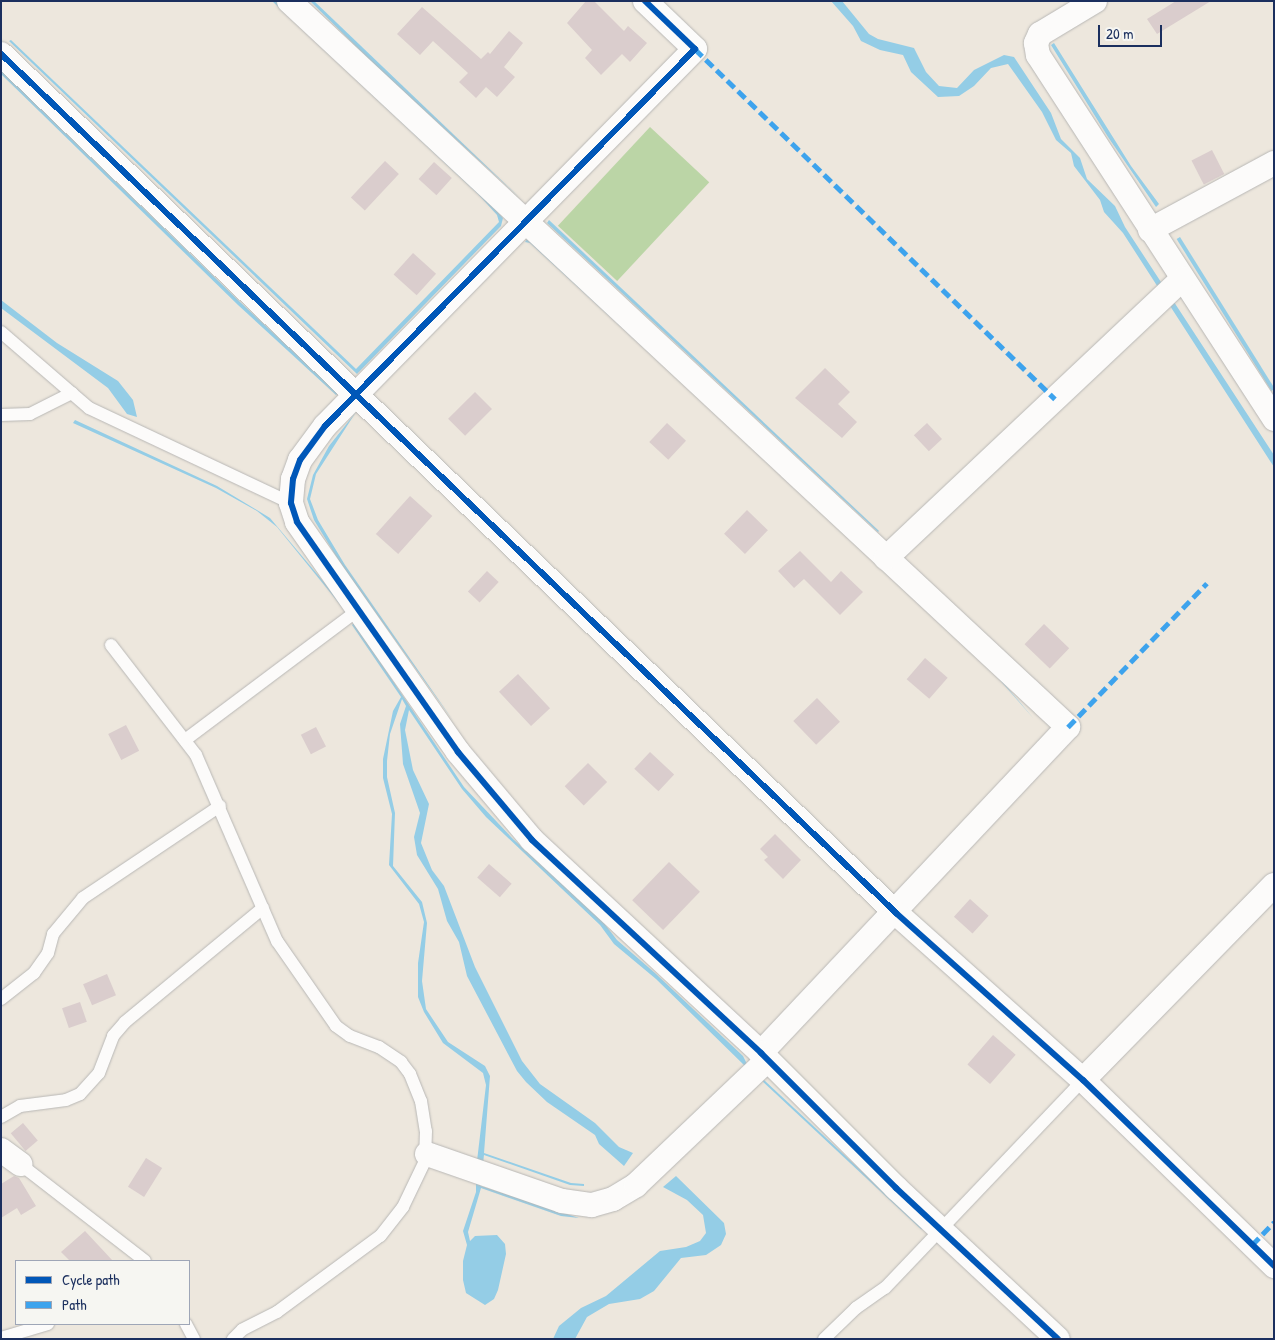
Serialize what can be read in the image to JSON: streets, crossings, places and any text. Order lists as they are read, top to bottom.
{
  "legend": ["Cycle path", "Path"],
  "scale_bar": "20 m"
}
